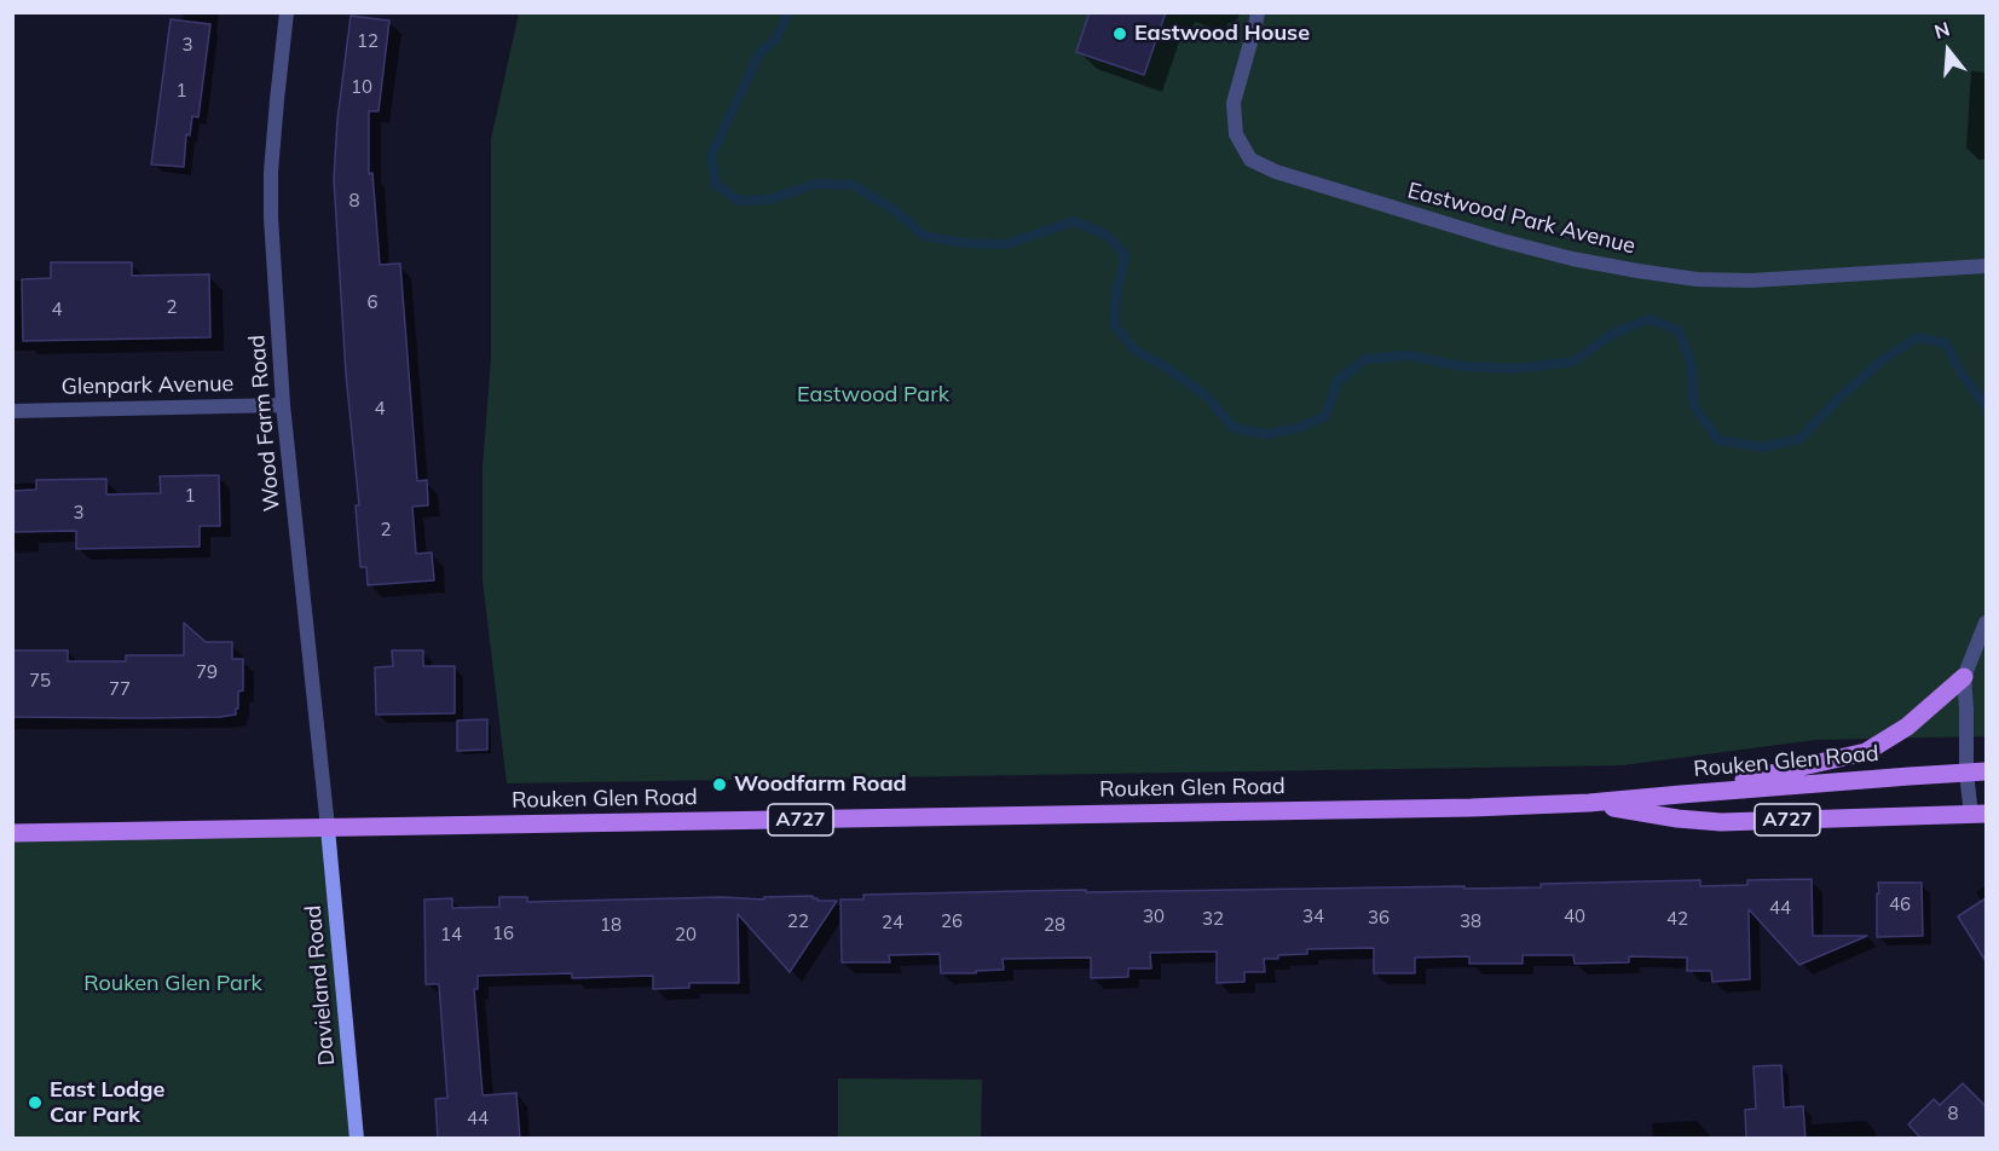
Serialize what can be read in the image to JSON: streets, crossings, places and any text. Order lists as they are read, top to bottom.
{
  "streets": {
    "main road": ["Rouken Glen Road", "A727"],
    "street": [
      "Eastwood Park Avenue",
      "Glenpark Avenue",
      "Wood Farm Road",
      "Davieland Road"
    ]
  },
  "crossings": [
    ["Glenpark Avenue", "Wood Farm Road"],
    ["Wood Farm Road", "Rouken Glen Road"],
    ["Wood Farm Road", "Davieland Road"],
    ["Rouken Glen Road", "Davieland Road"]
  ],
  "parks": ["Eastwood Park", "Rouken Glen Park"],
  "places": ["Eastwood House", "Woodfarm Road", "East Lodge Car Park"],
  "house_numbers": [
    "12",
    "3",
    "10",
    "1",
    "8",
    "6",
    "2",
    "4",
    "4",
    "1",
    "3",
    "2",
    "79",
    "75",
    "77",
    "46",
    "44",
    "30",
    "34",
    "40",
    "36",
    "32",
    "42",
    "22",
    "26",
    "38",
    "24",
    "18",
    "28",
    "16",
    "14",
    "20",
    "8",
    "44"
  ],
  "north": "top"
}
